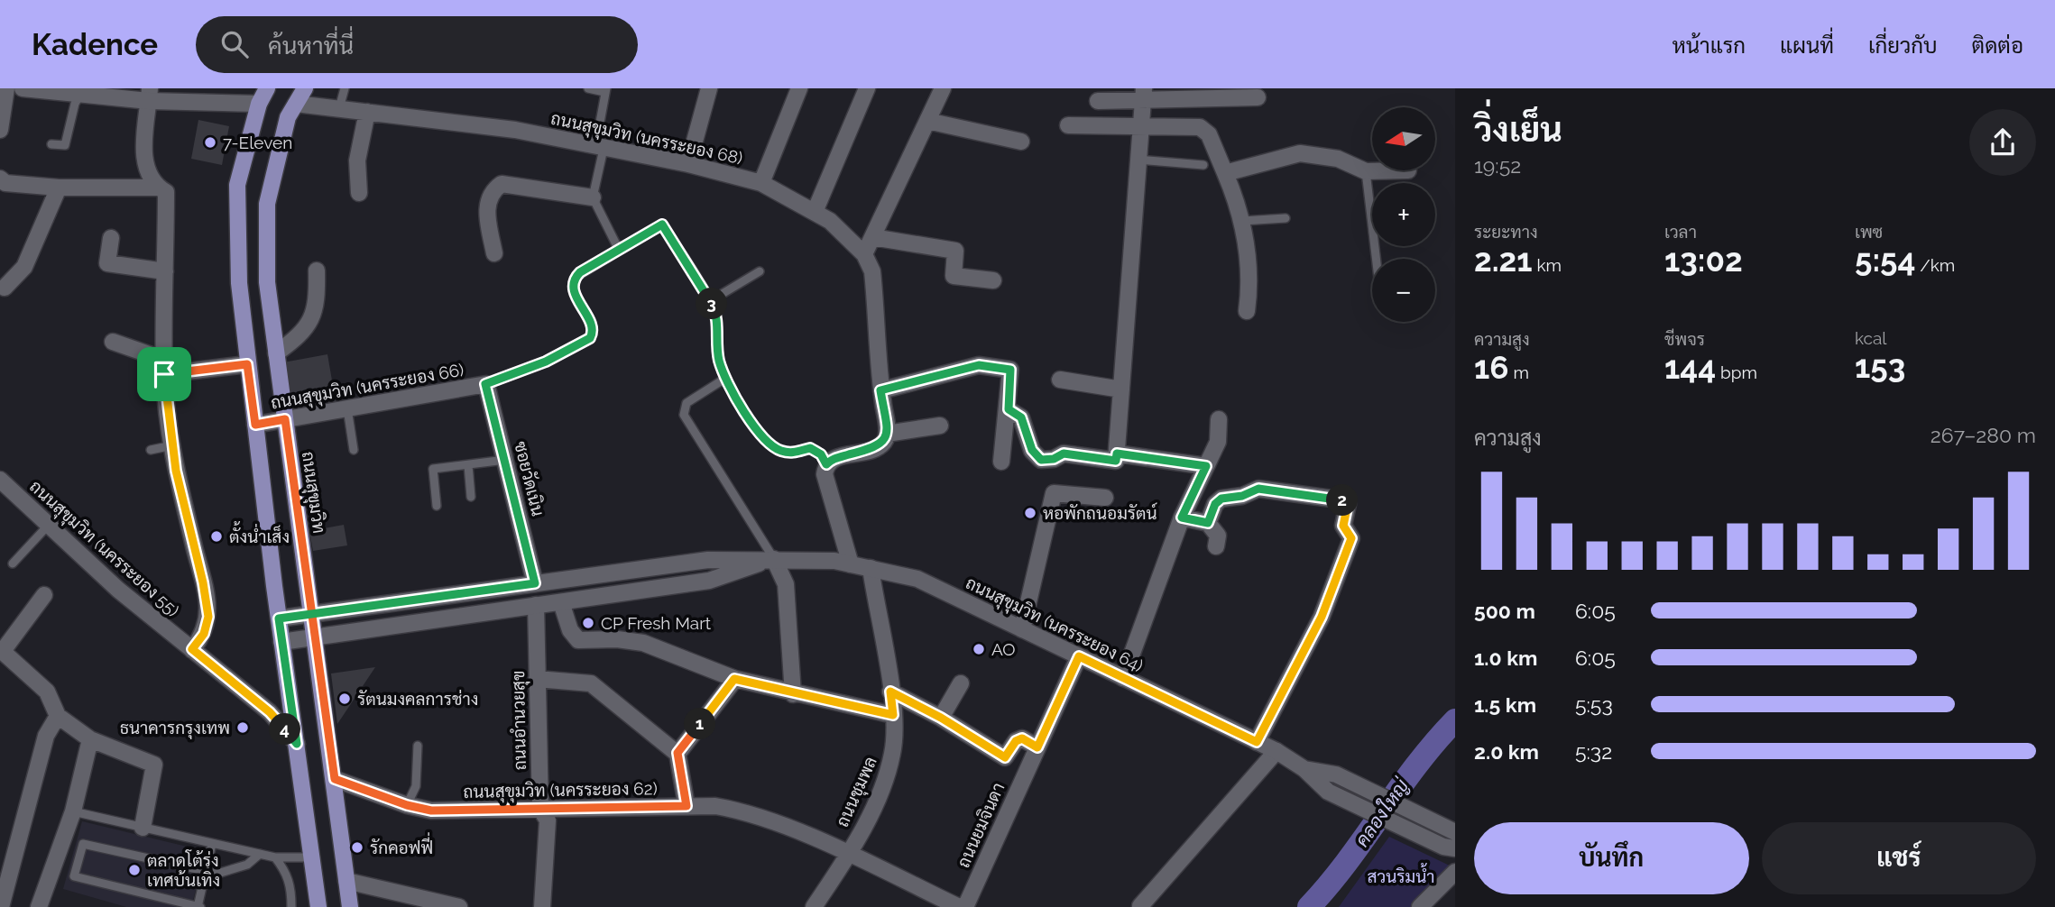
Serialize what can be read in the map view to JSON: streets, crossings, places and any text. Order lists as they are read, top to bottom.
{
  "streets": {
    "main road": ["ถนนสุขุมวิท"],
    "street": [
      "ถนนสุขุมวิท (นครระยอง 68)",
      "ถนนสุขุมวิท (นครระยอง 66)",
      "ซอยวัดเนิน",
      "ถนนสุขุมวิท (นครระยอง 55)",
      "ถนนสุขุมวิท (นครระยอง 64)",
      "ถนนอำนวยสุข",
      "ถนนสุขุมวิท (นครระยอง 62)",
      "ถนนชุมพล",
      "ถนนยมจินดา"
    ]
  },
  "crossings": [
    ["ถนนสุขุมวิท (นครระยอง 68)", "ถนนสุขุมวิท"],
    ["ถนนสุขุมวิท (นครระยอง 66)", "ซอยวัดเนิน"],
    ["ถนนสุขุมวิท (นครระยอง 66)", "ถนนสุขุมวิท"],
    ["ซอยวัดเนิน", "ถนนสุขุมวิท (นครระยอง 64)"],
    ["ถนนสุขุมวิท", "ถนนสุขุมวิท (นครระยอง 64)"],
    ["ถนนสุขุมวิท", "ถนนสุขุมวิท (นครระยอง 62)"],
    ["ถนนสุขุมวิท (นครระยอง 64)", "ถนนอำนวยสุข"],
    ["ถนนสุขุมวิท (นครระยอง 64)", "ถนนชุมพล"],
    ["ถนนสุขุมวิท (นครระยอง 64)", "ถนนยมจินดา"],
    ["ถนนอำนวยสุข", "ถนนสุขุมวิท (นครระยอง 62)"],
    ["ถนนสุขุมวิท (นครระยอง 62)", "ถนนชุมพล"]
  ],
  "water": ["คลองใหญ่"],
  "parks": ["สวนริมน้ำ"],
  "places": [
    "7-Eleven",
    "หอพักถนอมรัตน์",
    "ตั้งน่ำเส็ง",
    "CP Fresh Mart",
    "AO",
    "รัตนมงคลการช่าง",
    "ธนาคารกรุงเทพ",
    "รักคอฟฟี่",
    "ตลาดโต้รุ่ง เทศบ้นเทิง"
  ],
  "north": "left",
  "page": {
    "header": "Kadence",
    "search": "ค้นหาที่นี่",
    "nav": [
      "หน้าแรก",
      "แผนที่",
      "เกี่ยวกับ",
      "ติดต่อ"
    ],
    "heading": ["วิ่งเย็น", "19:52"],
    "map_buttons": ["+", "−"],
    "stats": [
      ["ระยะทาง", "2.21 km"],
      ["เวลา", "13:02"],
      ["เพซ", "5:54 /km"],
      ["ความสูง", "16 m"],
      ["ชีพจร", "144 bpm"],
      ["kcal", "153"]
    ],
    "pins": [
      "3",
      "2",
      "1",
      "4"
    ],
    "chart": ["ความสูง", "267–280 m"],
    "list": [
      {
        "name": "500 m",
        "note": "6:05"
      },
      {
        "name": "1.0 km",
        "note": "6:05"
      },
      {
        "name": "1.5 km",
        "note": "5:53"
      },
      {
        "name": "2.0 km",
        "note": "5:32"
      }
    ],
    "buttons": ["บันทึก", "แชร์"]
  }
}
